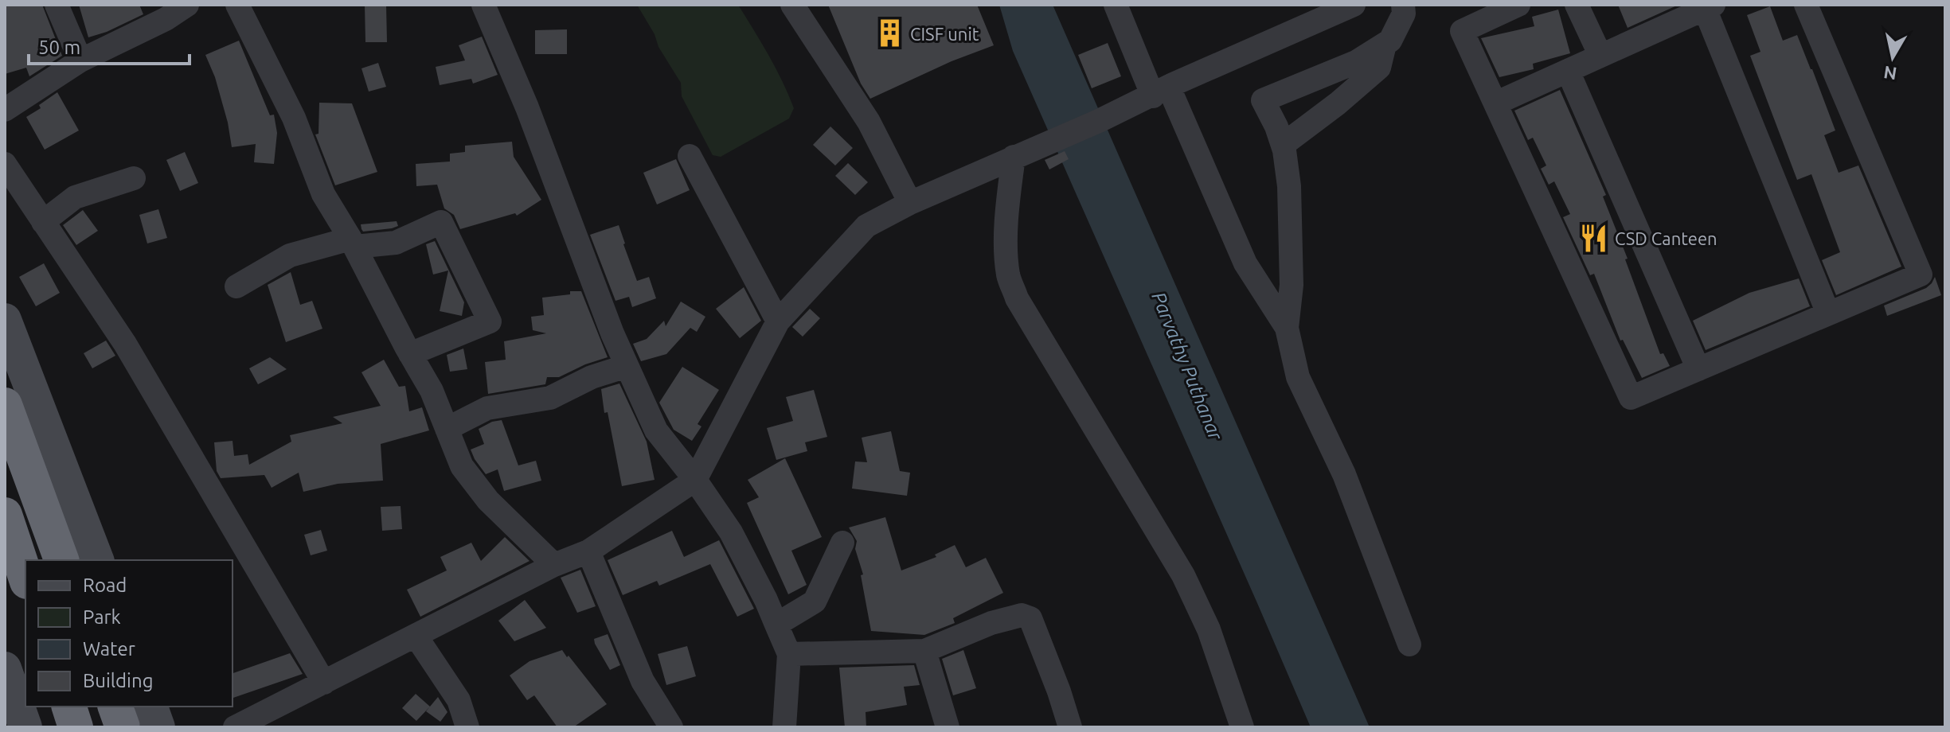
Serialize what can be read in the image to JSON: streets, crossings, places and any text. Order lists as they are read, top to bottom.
{
  "water": ["Parvathy Puthanar"],
  "places": {
    "building": ["CISF unit"],
    "restaurant": ["CSD Canteen"]
  },
  "legend": [
    "Road",
    "Park",
    "Water",
    "Building"
  ],
  "scale_bar": "50 m",
  "north": "bottom"
}
